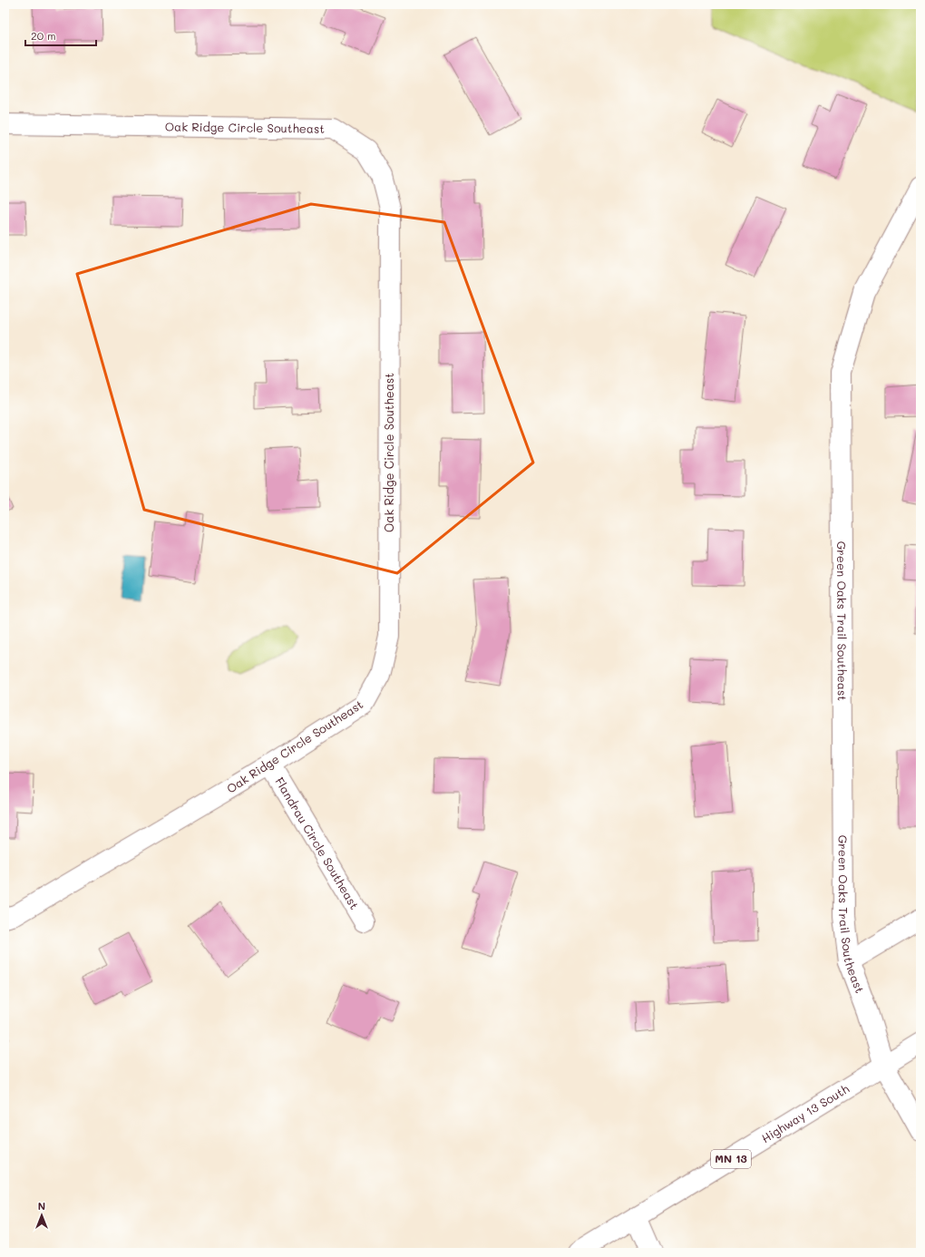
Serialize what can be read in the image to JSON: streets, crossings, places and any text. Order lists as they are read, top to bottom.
{
  "streets": {
    "street": [
      "Oak Ridge Circle Southeast",
      "Green Oaks Trail Southeast",
      "Flandrau Circle Southeast",
      "Highway 13 South",
      "MN 13"
    ]
  },
  "crossings": [
    ["Oak Ridge Circle Southeast", "Flandrau Circle Southeast"],
    ["Green Oaks Trail Southeast", "Highway 13 South"]
  ],
  "scale_bar": "20 m",
  "north": "top"
}
